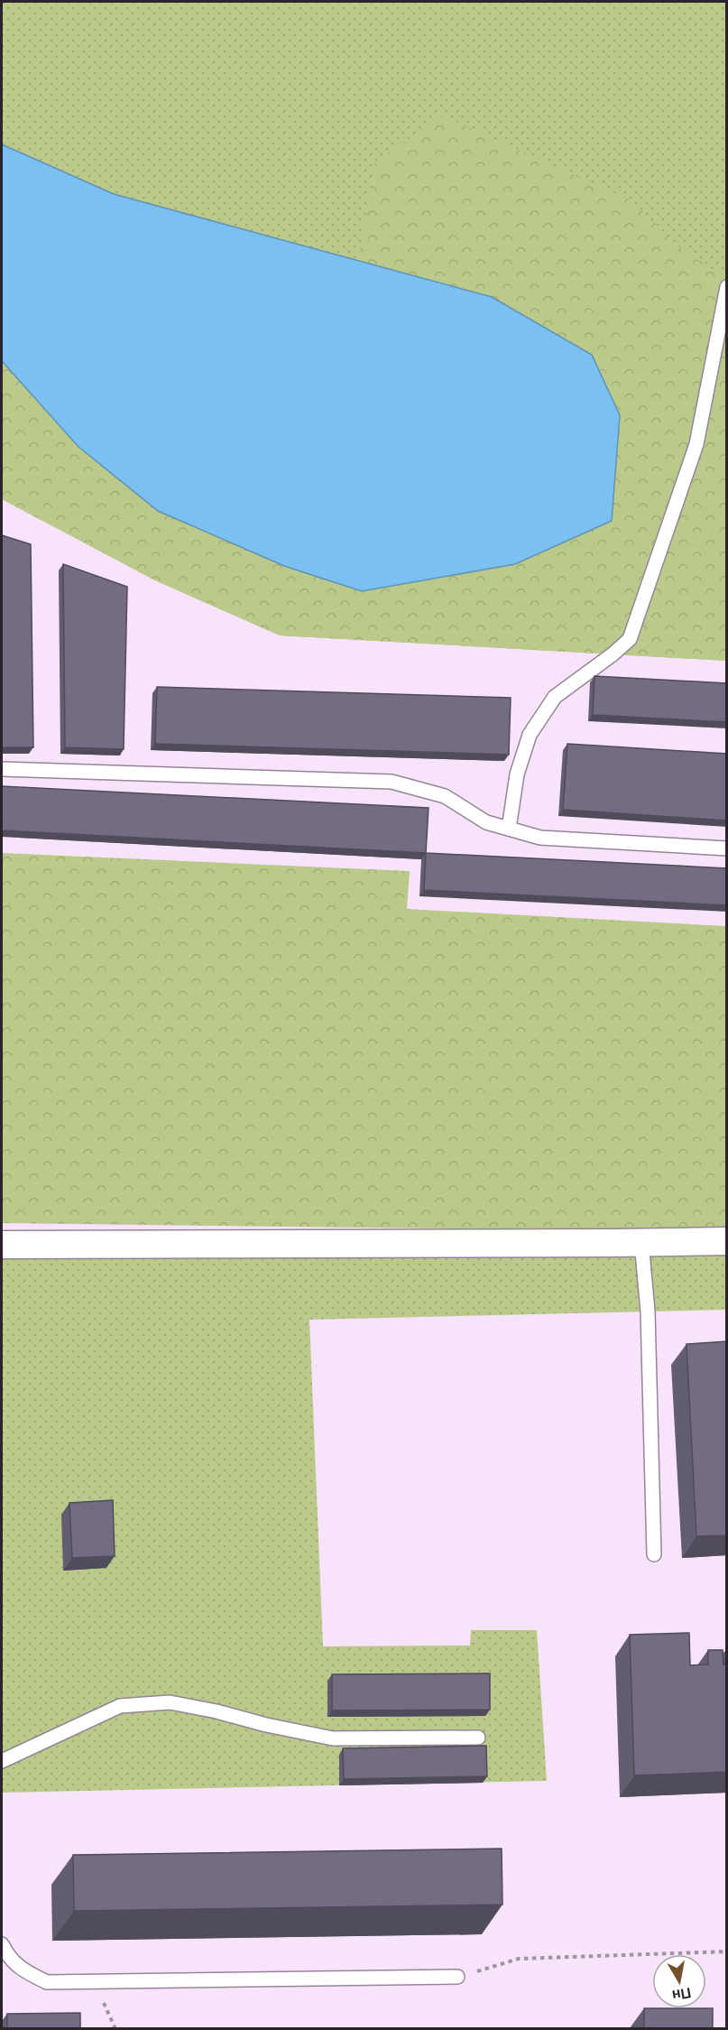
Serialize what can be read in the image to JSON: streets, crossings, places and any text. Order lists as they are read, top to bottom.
{
  "north": "bottom"
}
